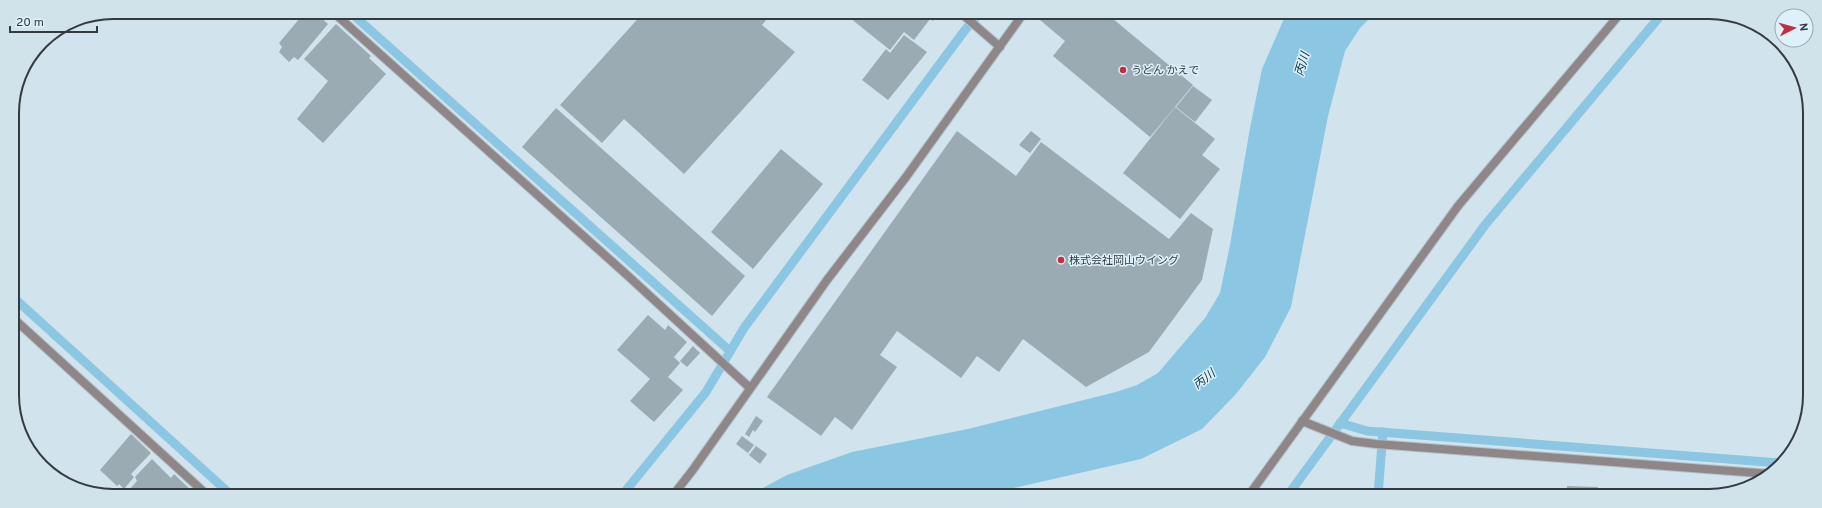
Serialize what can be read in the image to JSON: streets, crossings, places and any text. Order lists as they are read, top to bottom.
{
  "water": ["丙川"],
  "places": ["うどん かえで", "株式会社岡山ウイング"],
  "scale_bar": "20 m",
  "north": "right"
}
